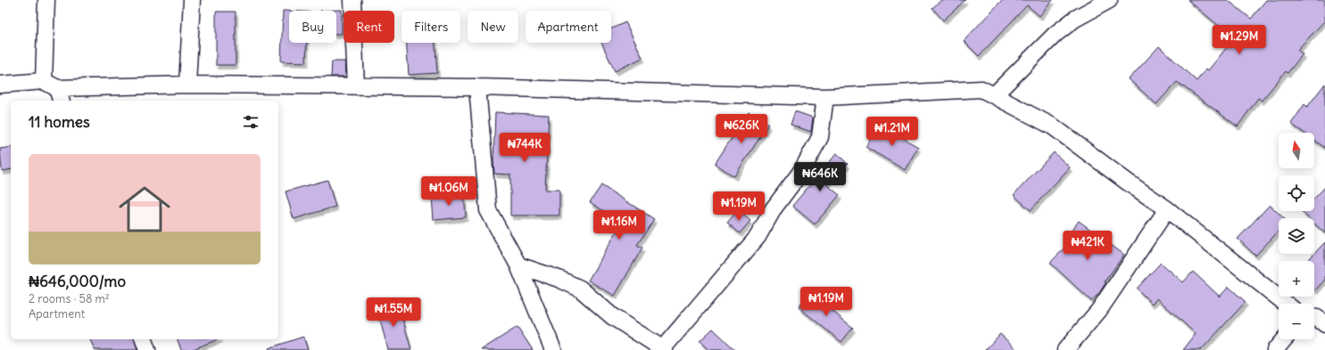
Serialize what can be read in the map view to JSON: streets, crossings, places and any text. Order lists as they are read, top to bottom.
{
  "north": "top",
  "page": {
    "chip": [
      "Buy",
      "Rent",
      "Filters",
      "New",
      "Apartment"
    ],
    "price": [
      "₦1.29M",
      "₦626K",
      "₦1.21M",
      "₦744K",
      "₦646K",
      "₦1.06M",
      "₦1.19M",
      "₦1.16M",
      "₦421K",
      "₦1.19M",
      "₦1.55M"
    ],
    "heading": "11 homes",
    "map_buttons": ["+", "−"],
    "list": [
      {
        "name": "₦646,000/mo",
        "note": "2 rooms · 58 m² · Apartment"
      }
    ]
  }
}
